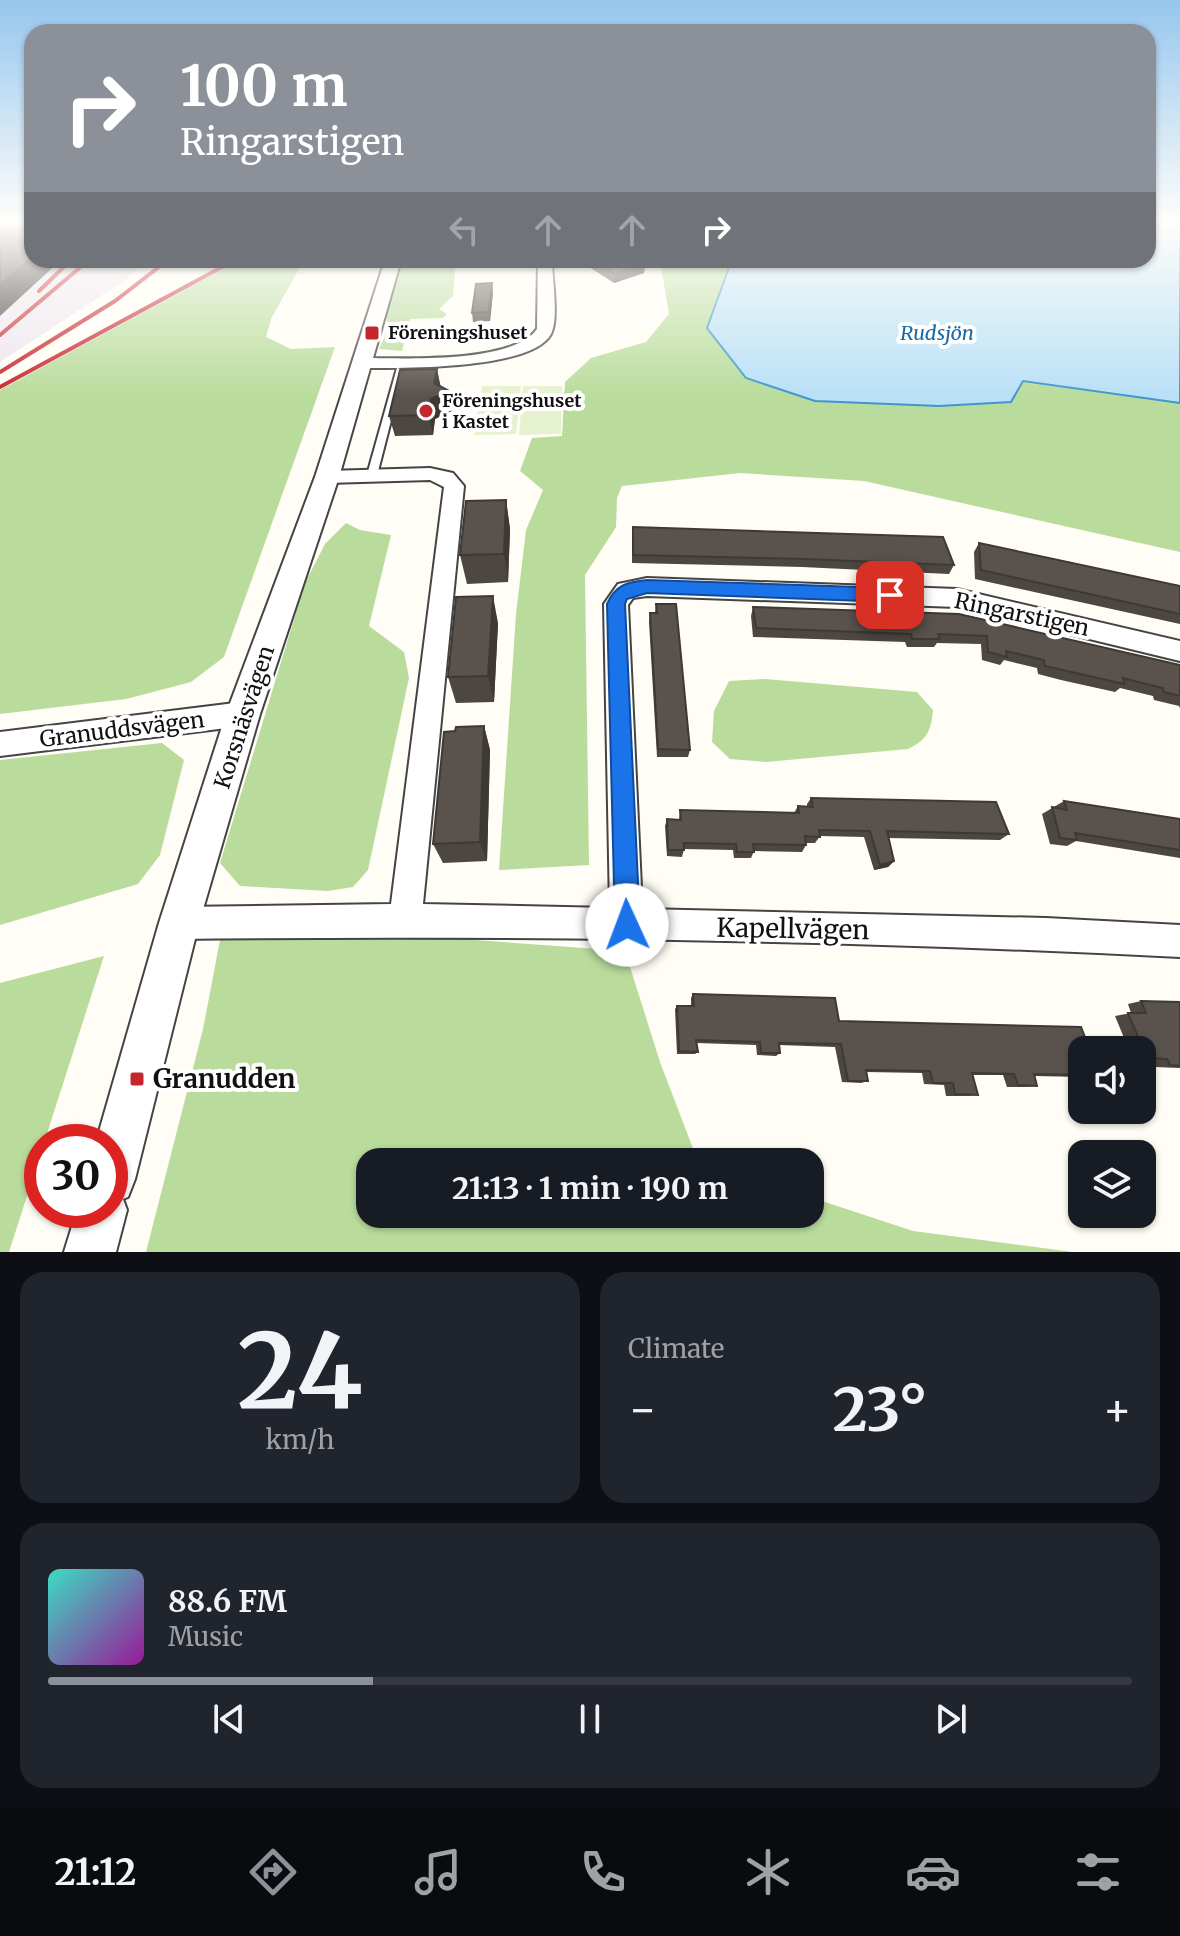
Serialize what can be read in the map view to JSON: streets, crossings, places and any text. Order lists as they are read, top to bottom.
{
  "streets": {
    "street": [
      "Ringarstigen",
      "Korsnäsvägen",
      "Granuddsvägen",
      "Kapellvägen"
    ]
  },
  "crossings": [
    ["Ringarstigen", "Kapellvägen"],
    ["Korsnäsvägen", "Granuddsvägen"],
    ["Korsnäsvägen", "Kapellvägen"]
  ],
  "water": ["Rudsjön"],
  "places": {
    "transit": ["Föreningshuset", "Granudden"],
    "other": ["Föreningshuset i Kastet"]
  },
  "page": {
    "turn": ["100 m", "Ringarstigen"],
    "limit": "30",
    "trip": "21:13 · 1 min · 190 m",
    "tile": [
      ["24", "km/h"],
      "Climate"
    ],
    "heat": ["−", "23°", "+"],
    "song": ["88.6 FM", "Music"],
    "tabs": "21:12"
  }
}
